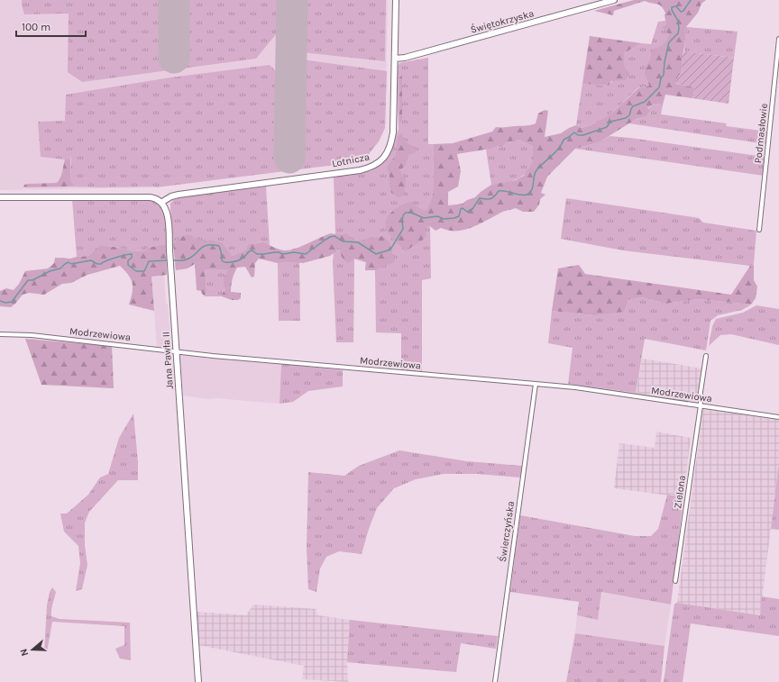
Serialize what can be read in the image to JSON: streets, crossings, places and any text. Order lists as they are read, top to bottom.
{
  "streets": {
    "main road": ["Świętokrzyska", "Lotnicza", "Jana Pawła II"],
    "street": [
      "Podmasłowie",
      "Modrzewiowa",
      "Zielona",
      "Świerczyńska"
    ]
  },
  "crossings": [
    ["Świętokrzyska", "Lotnicza"],
    ["Lotnicza", "Jana Pawła II"],
    ["Modrzewiowa", "Jana Pawła II"],
    ["Modrzewiowa", "Zielona"],
    ["Modrzewiowa", "Świerczyńska"]
  ],
  "scale_bar": "100 m",
  "north": "left"
}
